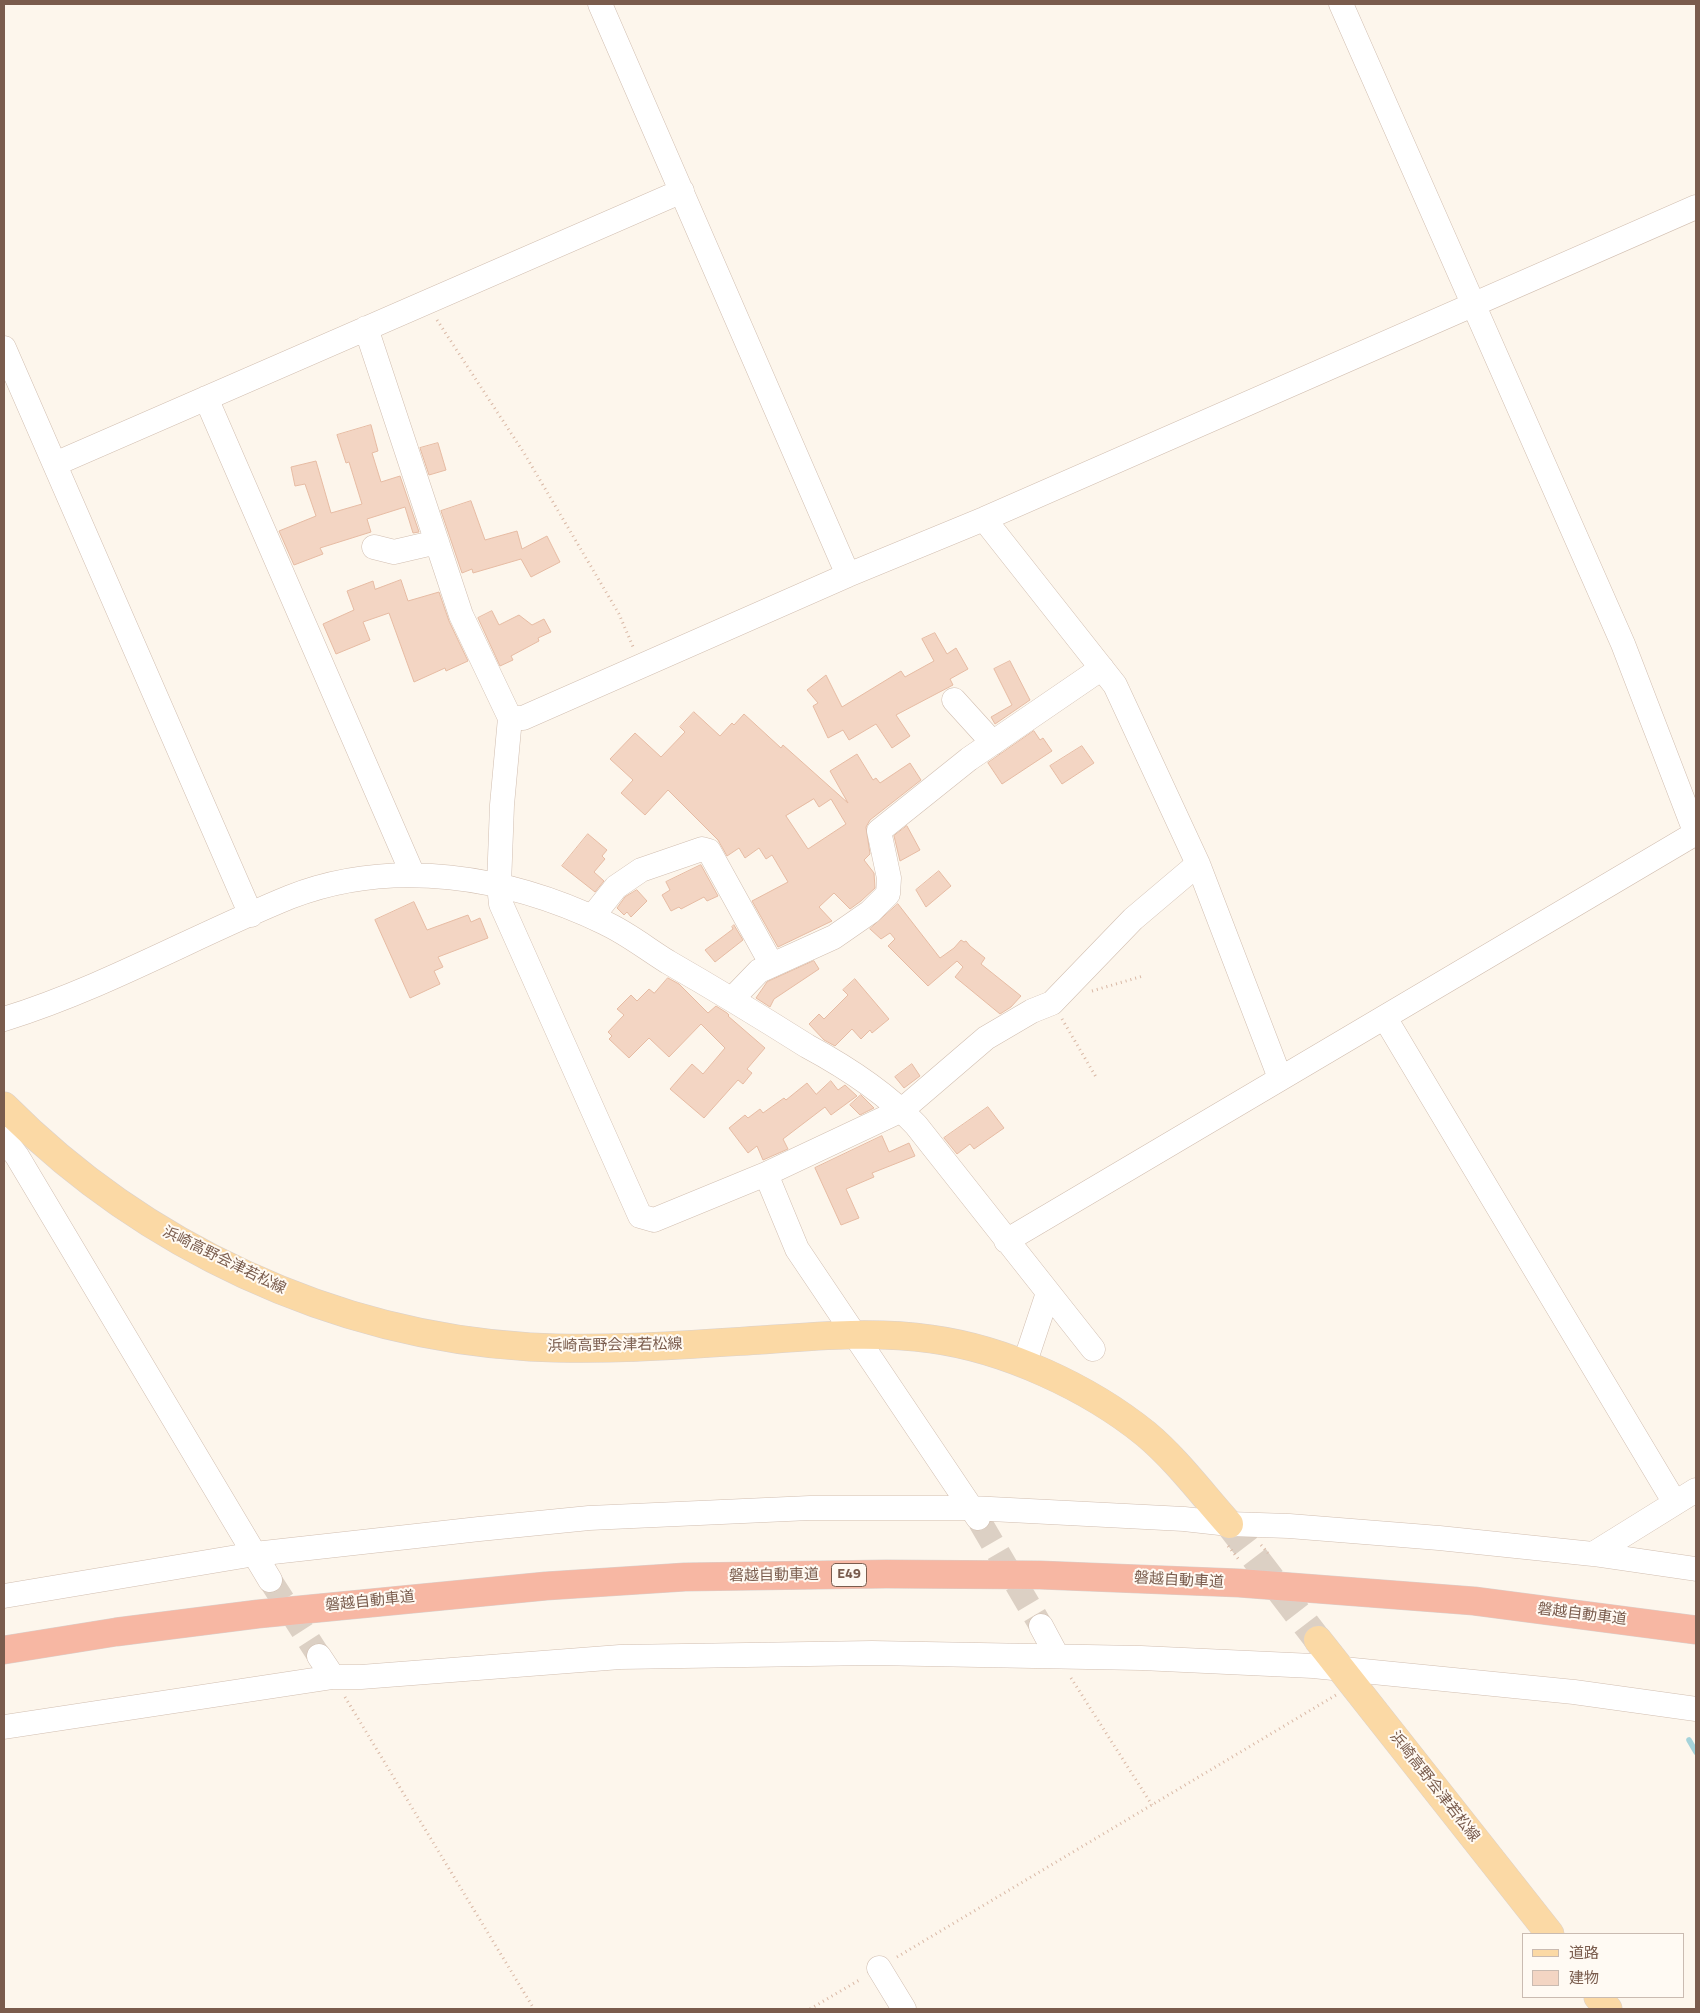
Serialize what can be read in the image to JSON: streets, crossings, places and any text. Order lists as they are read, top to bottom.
{
  "streets": {
    "highway": ["E49", "磐越自動車道"],
    "main road": ["浜崎高野会津若松線"]
  },
  "legend": ["道路", "建物"]
}
